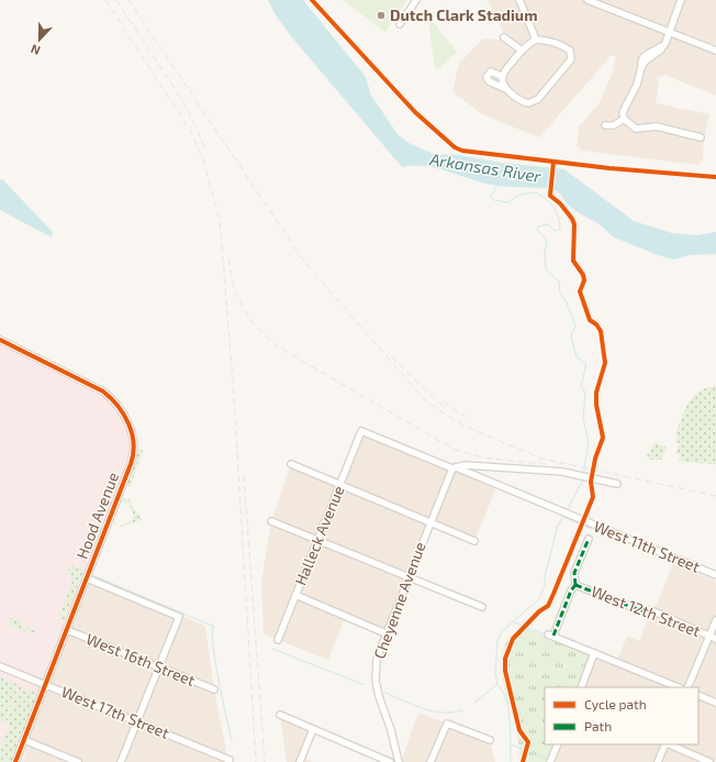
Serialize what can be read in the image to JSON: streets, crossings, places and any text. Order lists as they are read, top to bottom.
{
  "streets": {
    "street": [
      "Hood Avenue",
      "Halleck Avenue",
      "West 11th Street",
      "Cheyenne Avenue",
      "West 12th Street",
      "West 16th Street",
      "West 17th Street"
    ]
  },
  "crossings": [
    ["Hood Avenue", "West 16th Street"],
    ["Hood Avenue", "West 17th Street"],
    ["Halleck Avenue", "West 11th Street"],
    ["West 11th Street", "Cheyenne Avenue"]
  ],
  "water": ["Arkansas River"],
  "places": ["Dutch Clark Stadium"],
  "legend": ["Cycle path", "Path"],
  "north": "bottom"
}
